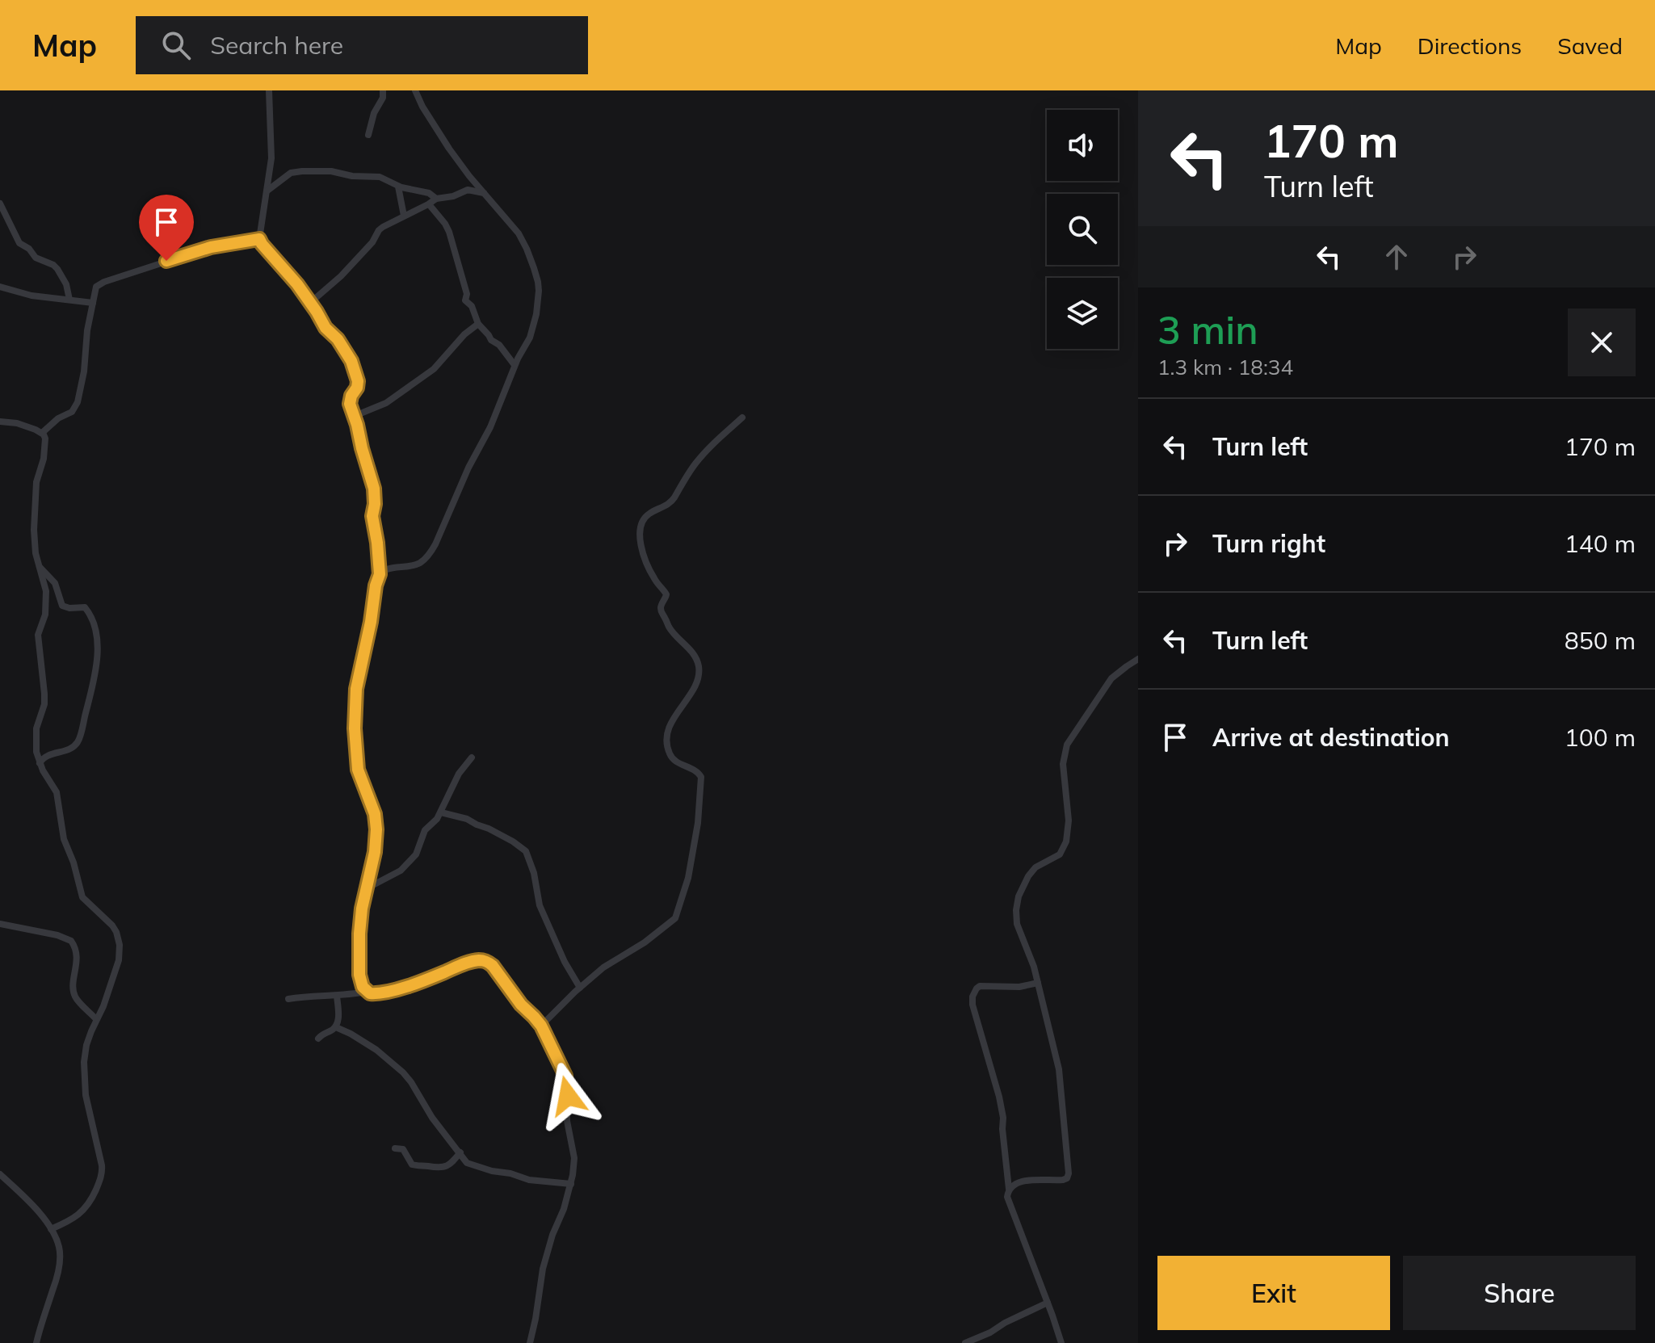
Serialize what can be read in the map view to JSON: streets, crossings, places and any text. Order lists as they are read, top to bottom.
{
  "page": {
    "header": "Map",
    "search": "Search here",
    "nav": ["Map", "Directions", "Saved"],
    "turn": ["170 m", "Turn left"],
    "heading": ["3 min", "1.3 km · 18:34"],
    "list": [
      {
        "name": "Turn left",
        "value": "170 m"
      },
      {
        "name": "Turn right",
        "value": "140 m"
      },
      {
        "name": "Turn left",
        "value": "850 m"
      },
      {
        "name": "Arrive at destination",
        "value": "100 m"
      }
    ],
    "buttons": ["Exit", "Share"]
  }
}
